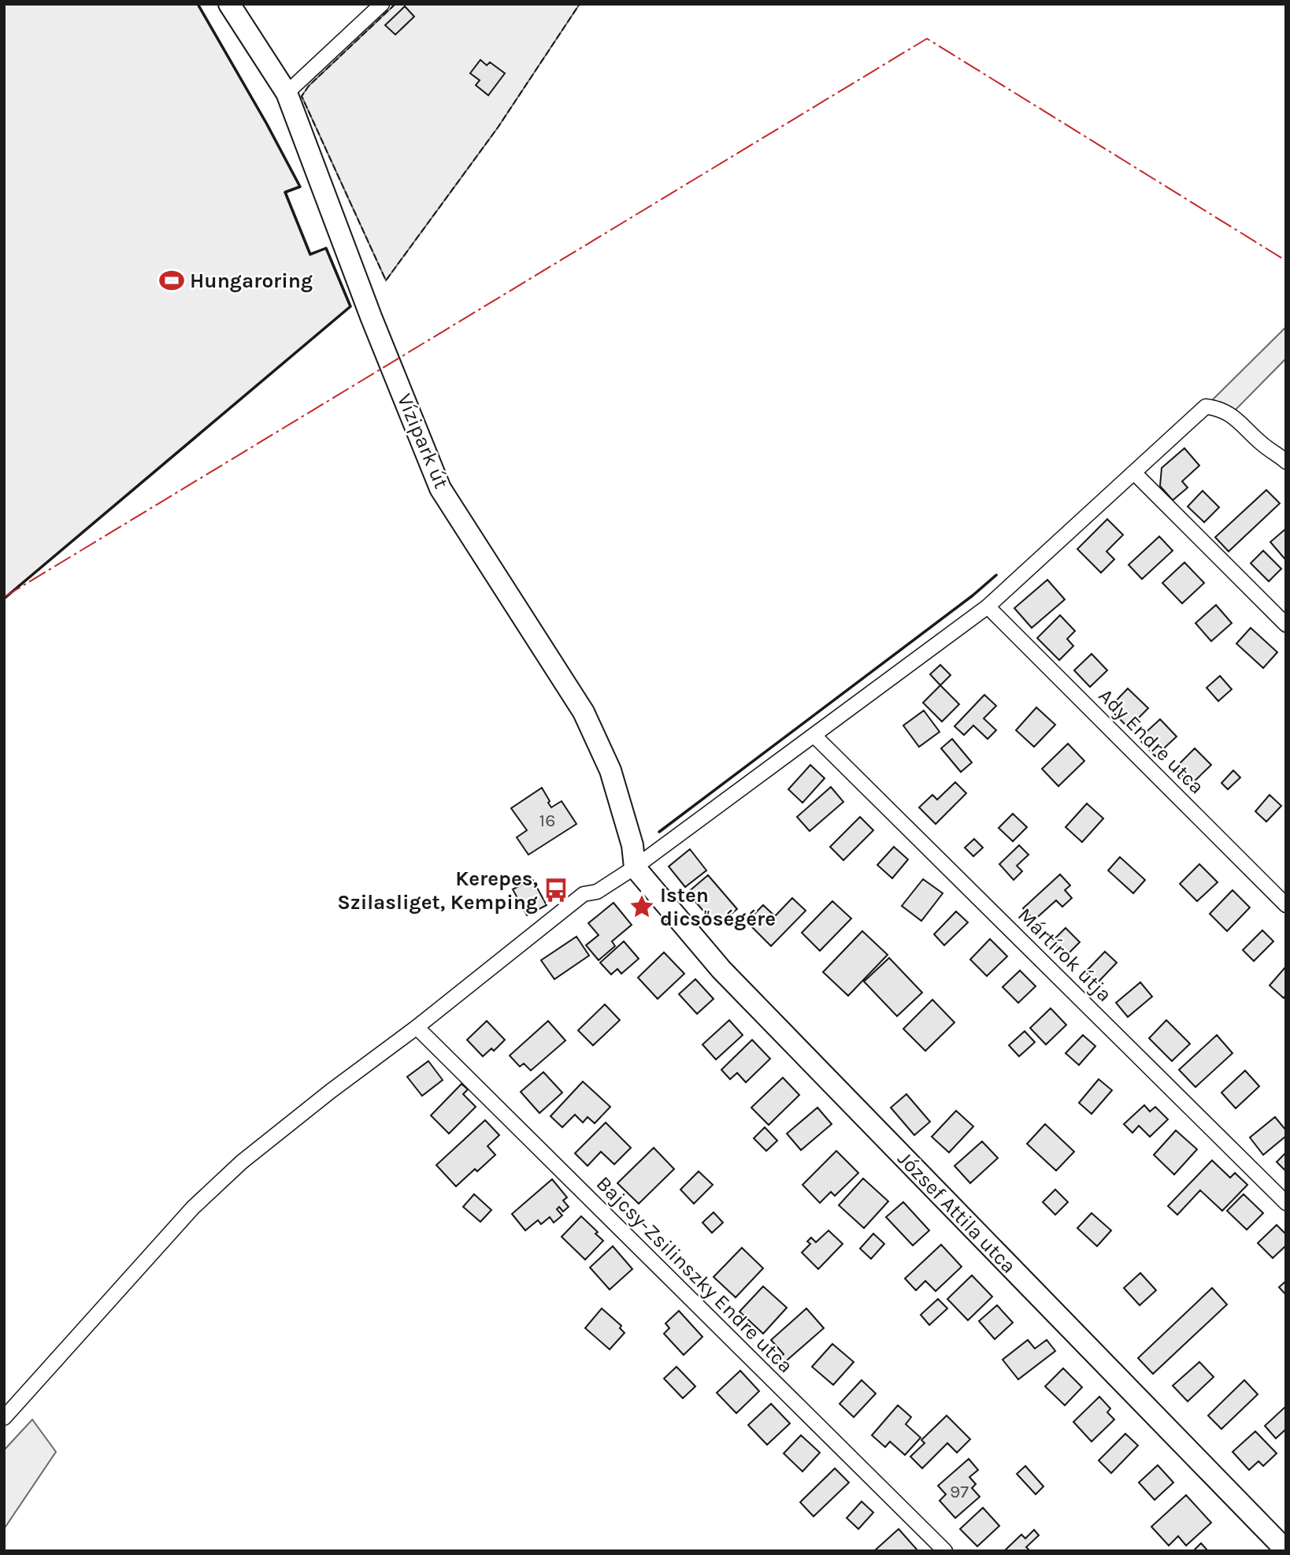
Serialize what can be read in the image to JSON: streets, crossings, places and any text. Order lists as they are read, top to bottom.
{
  "streets": {
    "street": [
      "Vízipark út",
      "Ady Endre utca",
      "Mártírok útja",
      "József Attila utca",
      "Bajcsy-Zsilinszky Endre utca"
    ]
  },
  "crossings": [
    ["Vízipark út", "József Attila utca"]
  ],
  "places": {
    "sports": ["Hungaroring"],
    "bus stop": ["Kerepes, Szilasliget, Kemping"],
    "place": ["Isten dicsőségére"]
  },
  "house_numbers": ["16", "97"]
}
